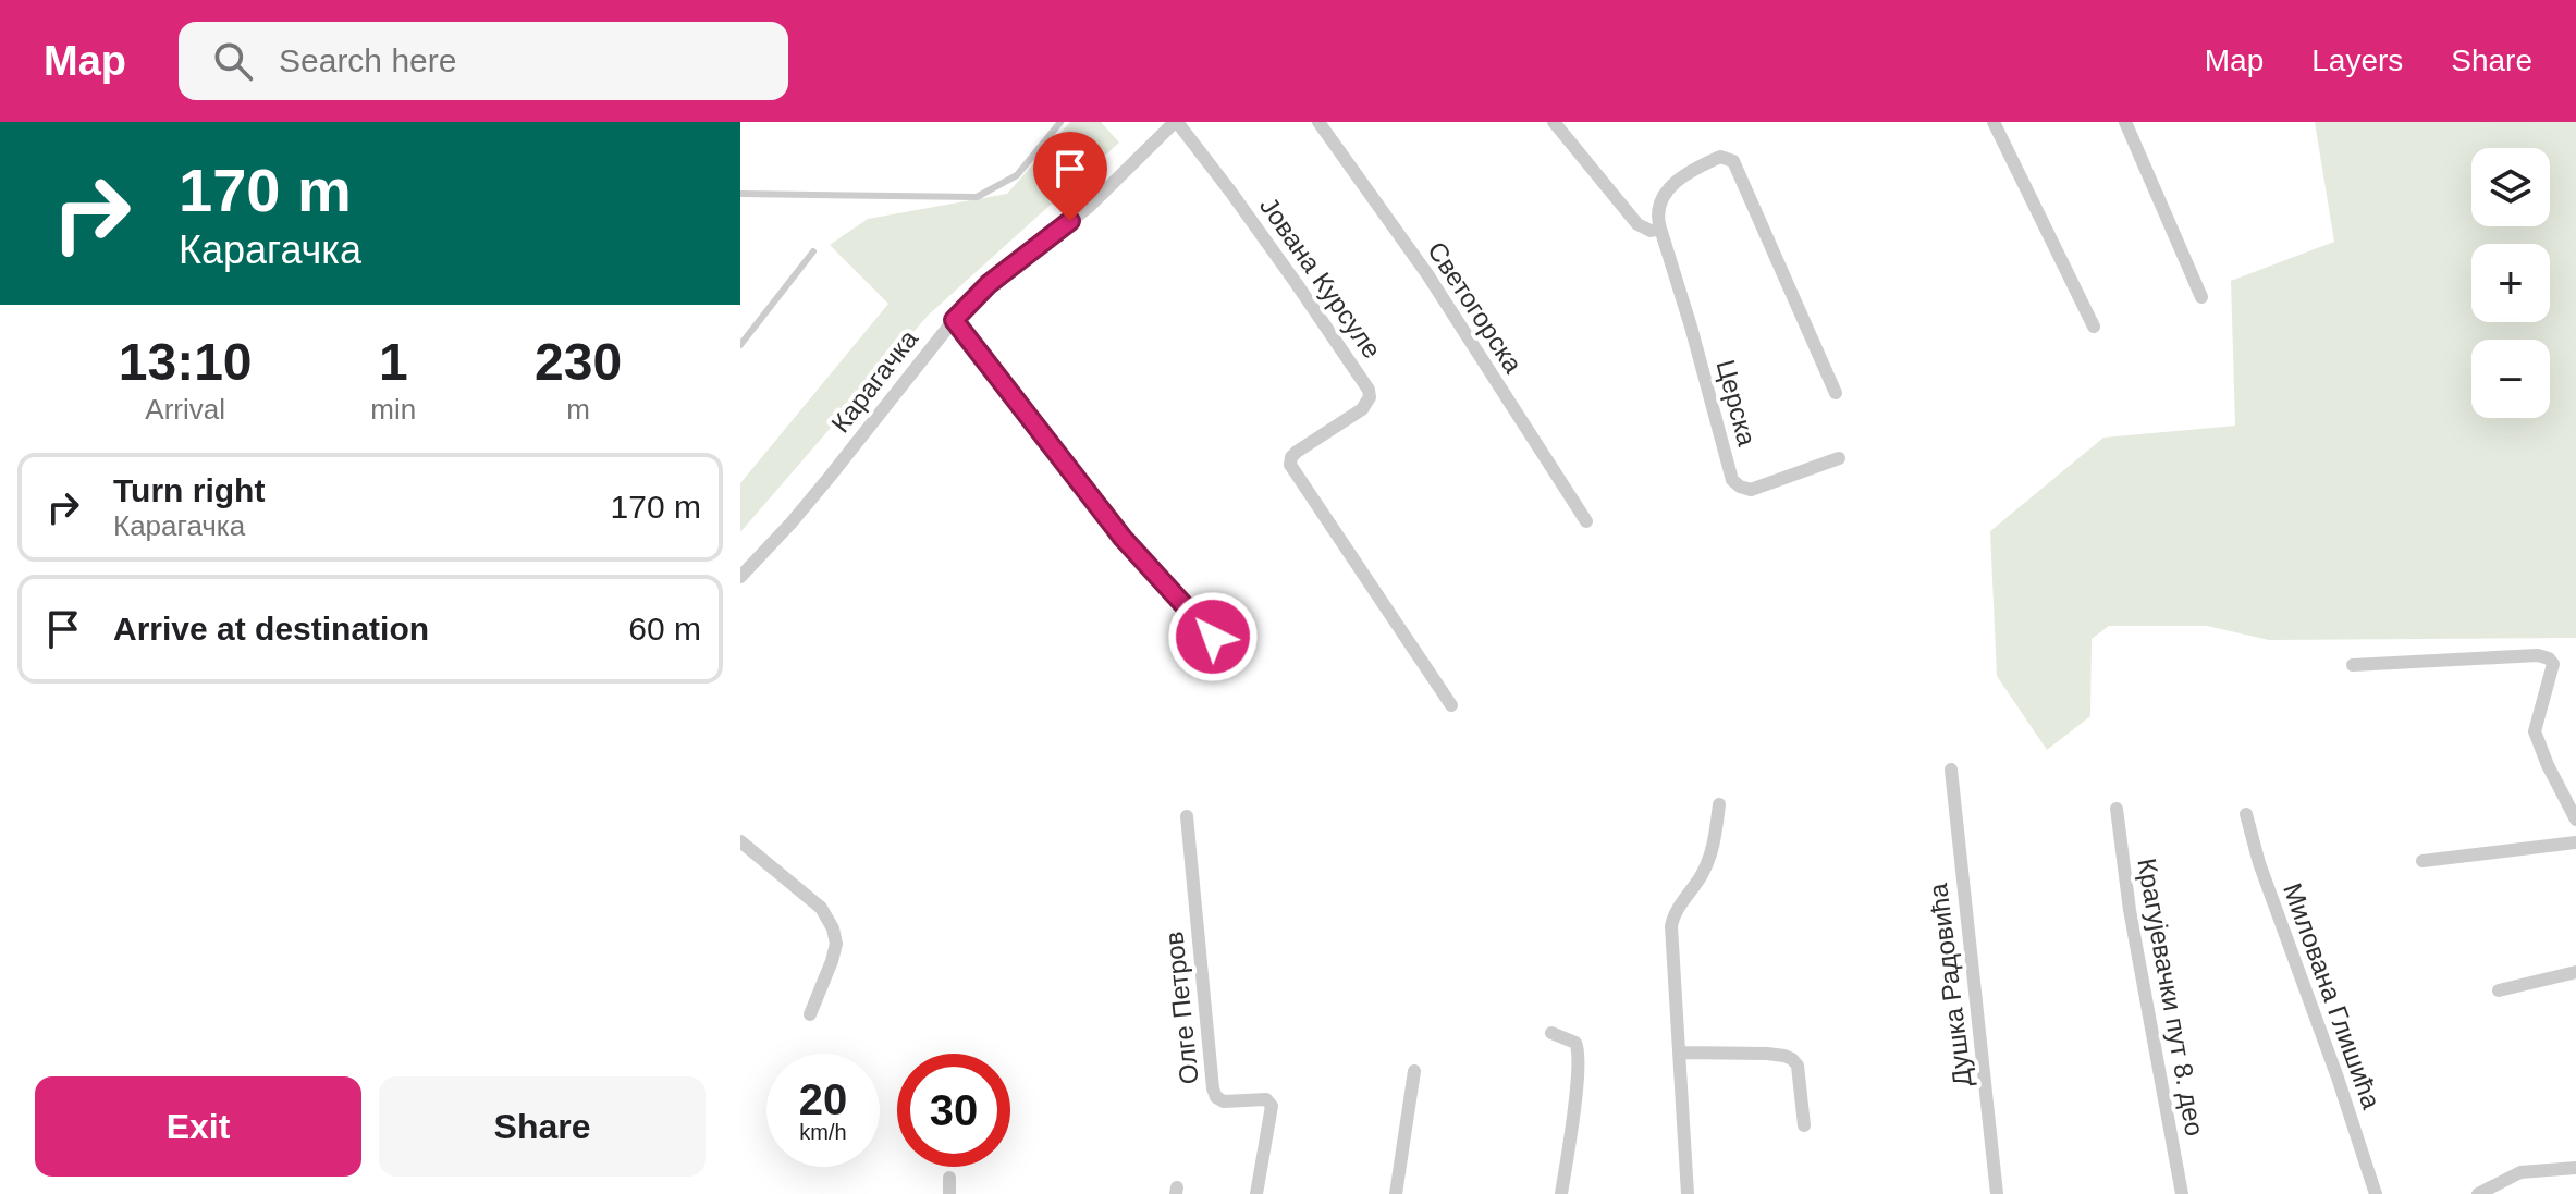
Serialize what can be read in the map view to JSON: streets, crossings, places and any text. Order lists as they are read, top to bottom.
{
  "streets": {
    "street": [
      "Јована Курсуле",
      "Светогорска",
      "Карагачка",
      "Церска",
      "Душка Радовића",
      "Милована Глишића",
      "Крагујевачки пут 8. део",
      "Олге Петров"
    ]
  },
  "crossings": [
    ["Јована Курсуле", "Карагачка"]
  ],
  "page": {
    "header": "Map",
    "search": "Search here",
    "nav": ["Map", "Layers", "Share"],
    "turn": ["170 m", "Карагачка"],
    "map_buttons": ["+", "−"],
    "eta": [
      "13:10",
      "Arrival",
      "1",
      "min",
      "230",
      "m"
    ],
    "list": [
      {
        "name": "Turn right",
        "note": "Карагачка",
        "value": "170 m"
      },
      {
        "name": "Arrive at destination",
        "value": "60 m"
      }
    ],
    "speed": "20 km/h",
    "limit": "30",
    "buttons": ["Exit", "Share"]
  }
}
